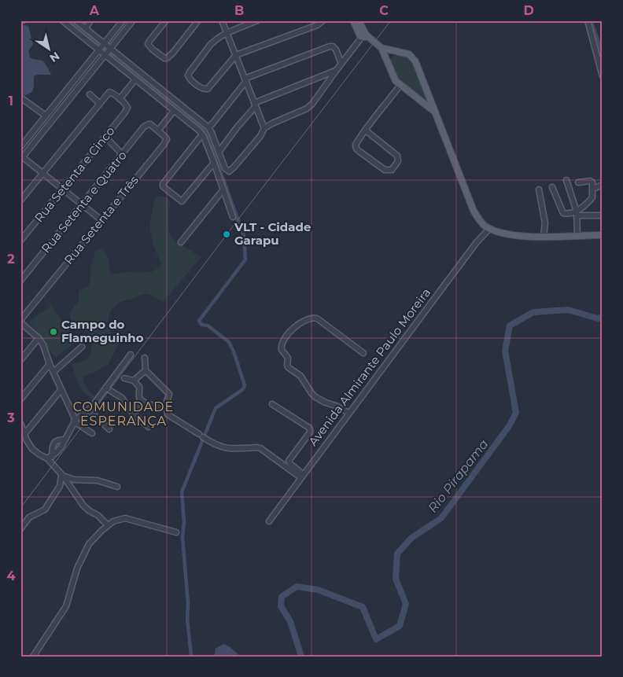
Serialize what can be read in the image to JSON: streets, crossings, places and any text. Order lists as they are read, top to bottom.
{
  "streets": {
    "street": [
      "Rua Setenta e Cinco",
      "Rua Setenta e Quatro",
      "Rua Setenta e Três",
      "Avenida Almirante Paulo Moreira"
    ]
  },
  "crossings": [
    ["Rua Setenta e Quatro", "Rua Setenta e Três"]
  ],
  "districts": ["COMUNIDADE ESPERANÇA"],
  "water": ["Rio Pirapama"],
  "places": ["VLT - Cidade Garapu", "Campo do Flameguinho"],
  "north": "bottom right",
  "grid": {
    "columns": [
      "A",
      "B",
      "C",
      "D"
    ],
    "rows": [
      "1",
      "2",
      "3",
      "4"
    ]
  }
}
